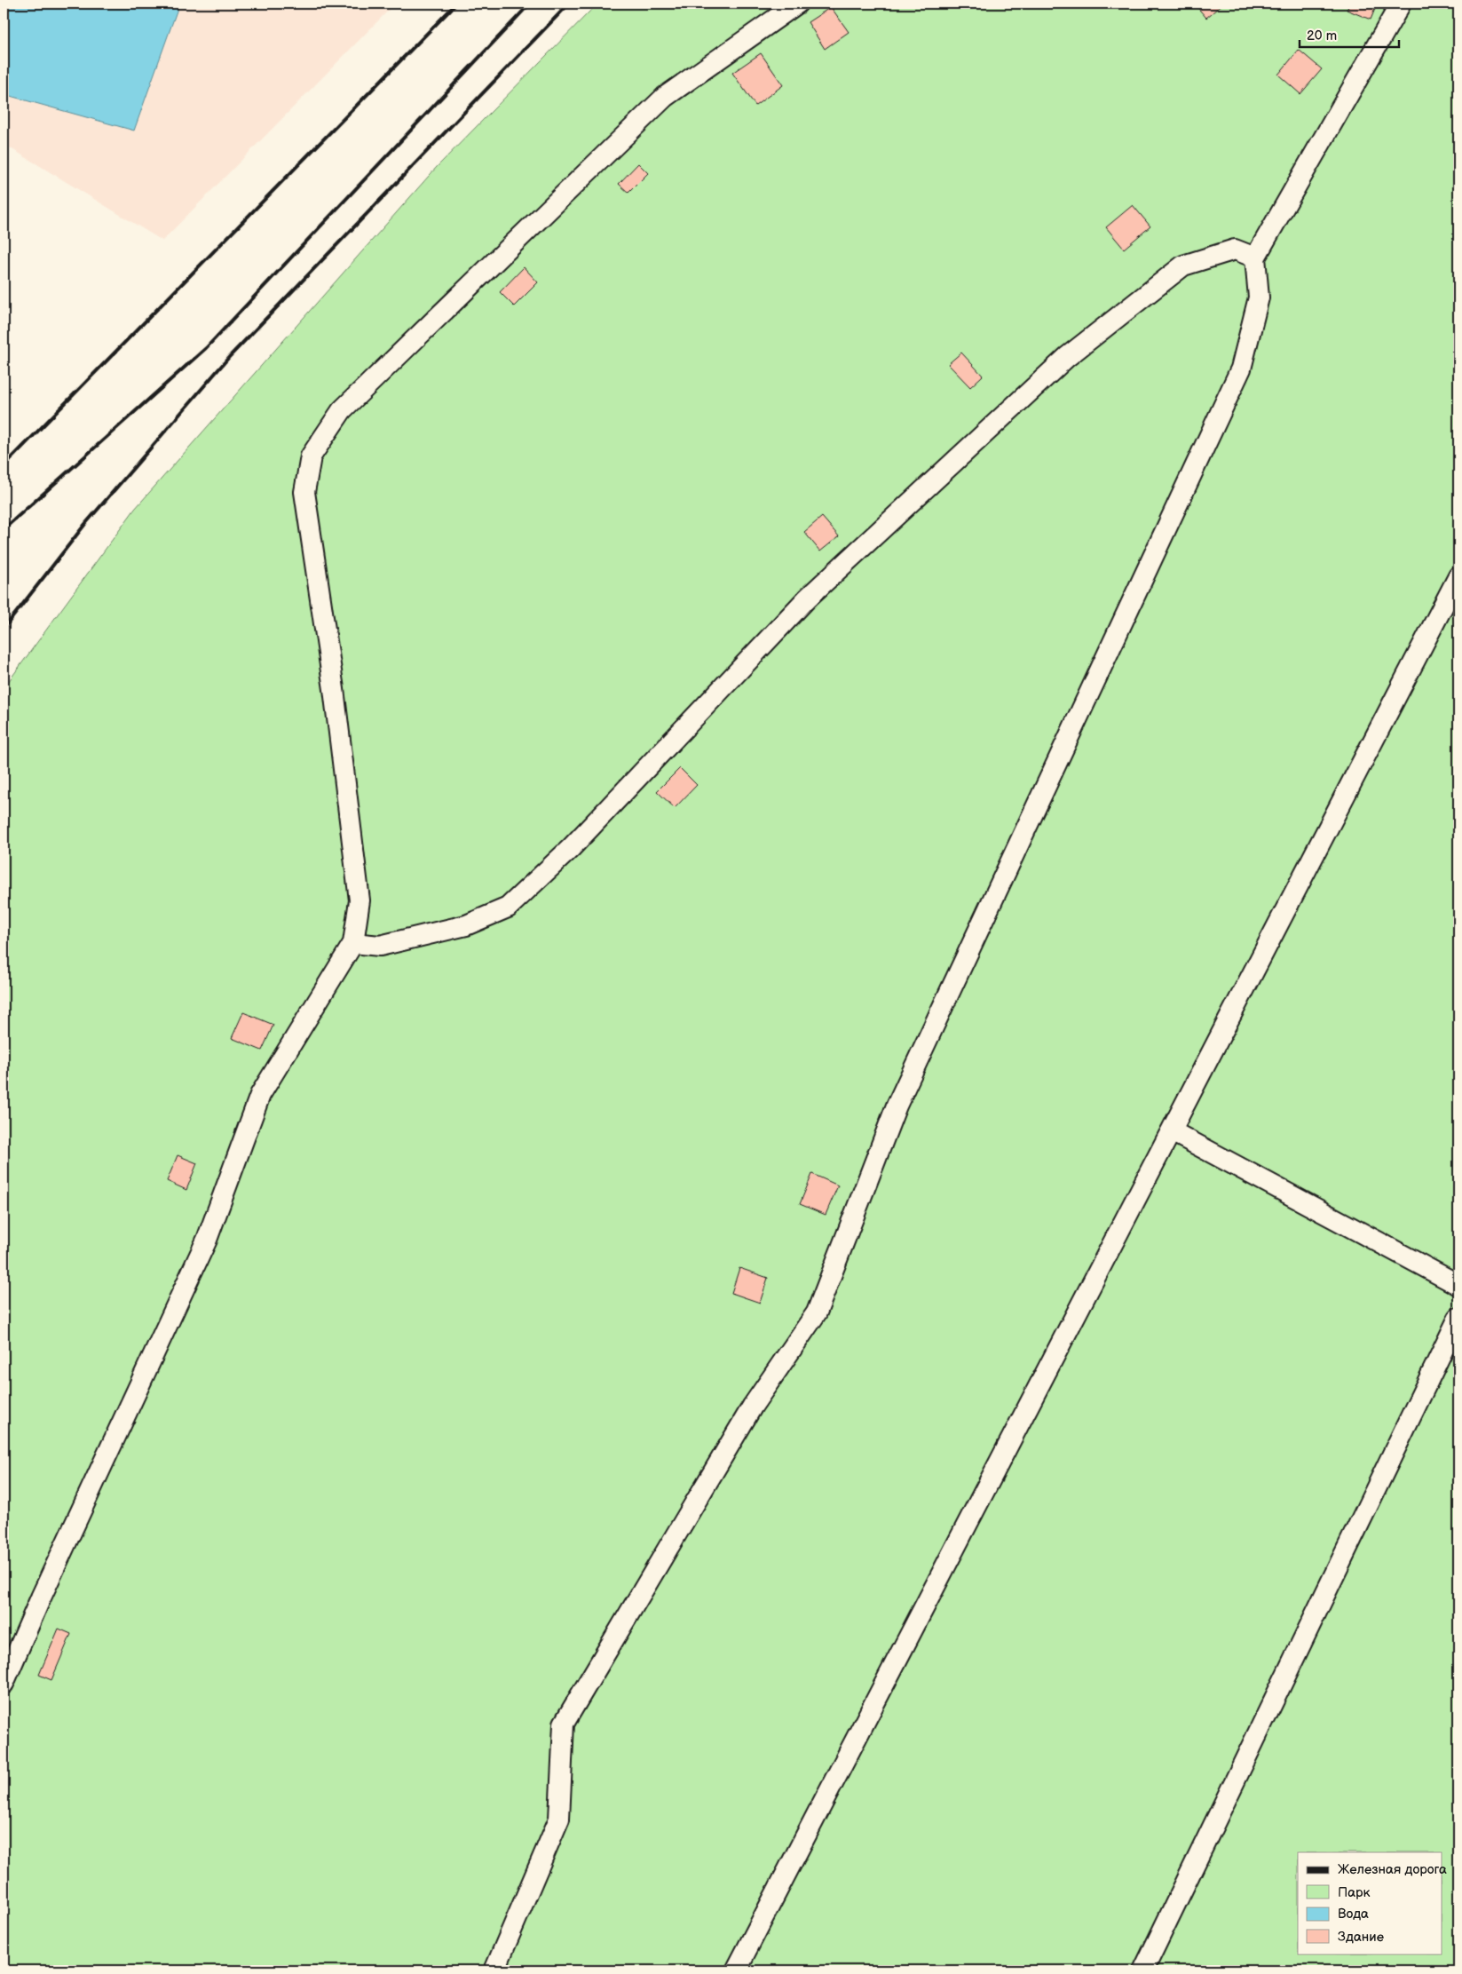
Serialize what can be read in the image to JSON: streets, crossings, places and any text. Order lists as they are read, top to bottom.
{
  "legend": [
    "Железная дорога",
    "Парк",
    "Вода",
    "Здание"
  ],
  "scale_bar": "20 m"
}
